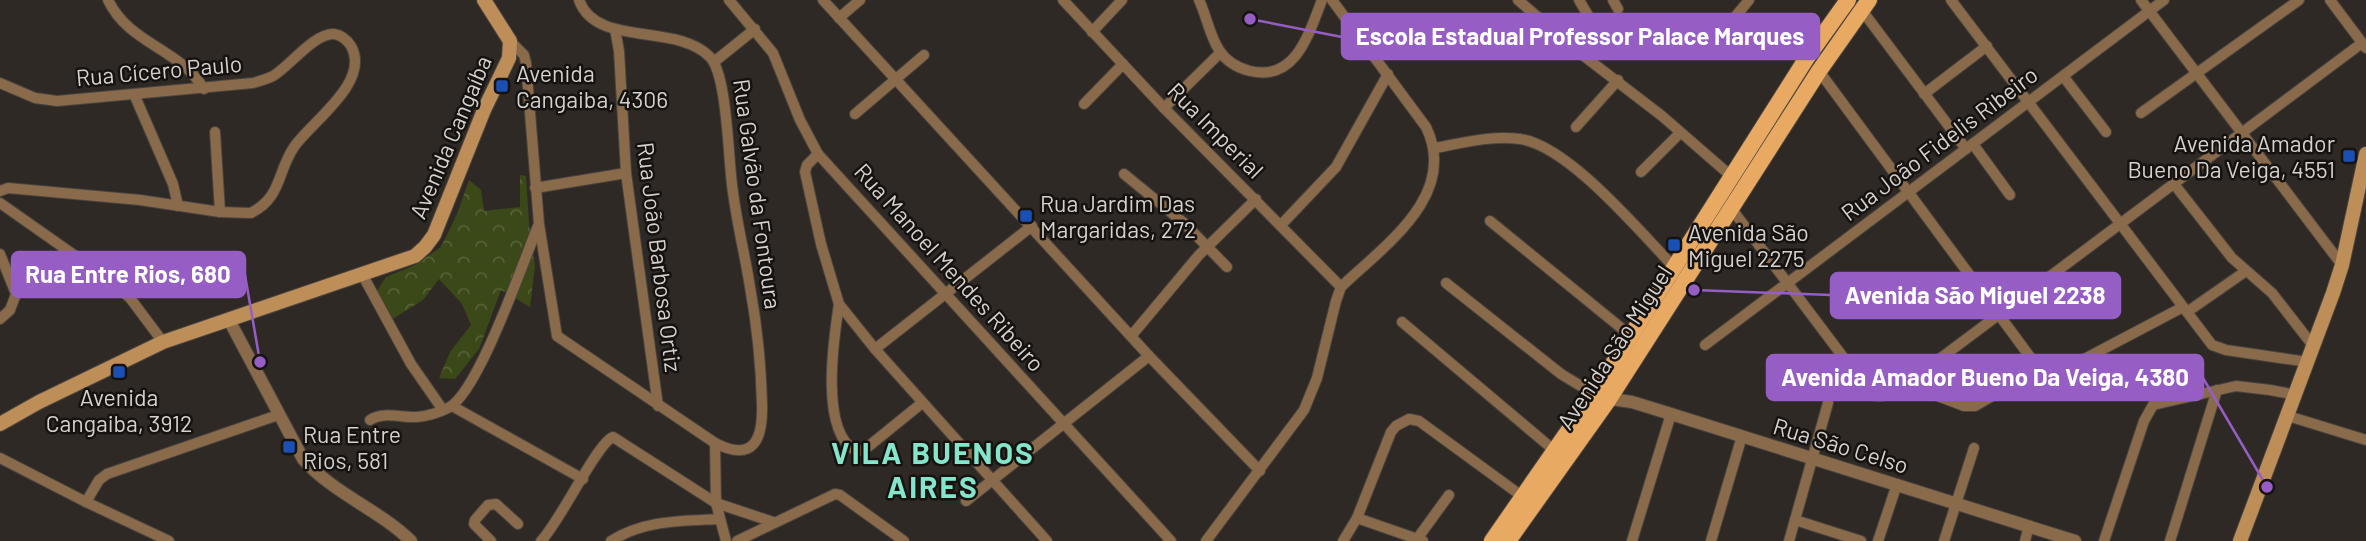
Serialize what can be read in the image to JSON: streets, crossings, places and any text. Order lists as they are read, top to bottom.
{
  "streets": {
    "main road": ["Avenida Cangaíba", "Avenida São Miguel"],
    "street": [
      "Rua Cícero Paulo",
      "Rua Imperial",
      "Rua João Fidelis Ribeiro",
      "Rua Galvão da Fontoura",
      "Rua João Barbosa Ortiz",
      "Rua Manoel Mendes Ribeiro",
      "Rua São Celso"
    ]
  },
  "crossings": [
    ["Rua Galvão da Fontoura", "Rua João Barbosa Ortiz"],
    ["Avenida São Miguel", "Rua São Celso"]
  ],
  "districts": ["VILA BUENOS AIRES"],
  "places": {
    "other": [
      "Escola Estadual Professor Palace Marques",
      "Avenida São Miguel 2238",
      "Rua Entre Rios, 680",
      "Avenida Amador Bueno Da Veiga, 4380"
    ],
    "transit": [
      "Avenida Cangaiba, 4306",
      "Avenida Amador Bueno Da Veiga, 4551",
      "Rua Jardim Das Margaridas, 272",
      "Avenida São Miguel 2275",
      "Avenida Cangaiba, 3912",
      "Rua Entre Rios, 581"
    ]
  }
}
